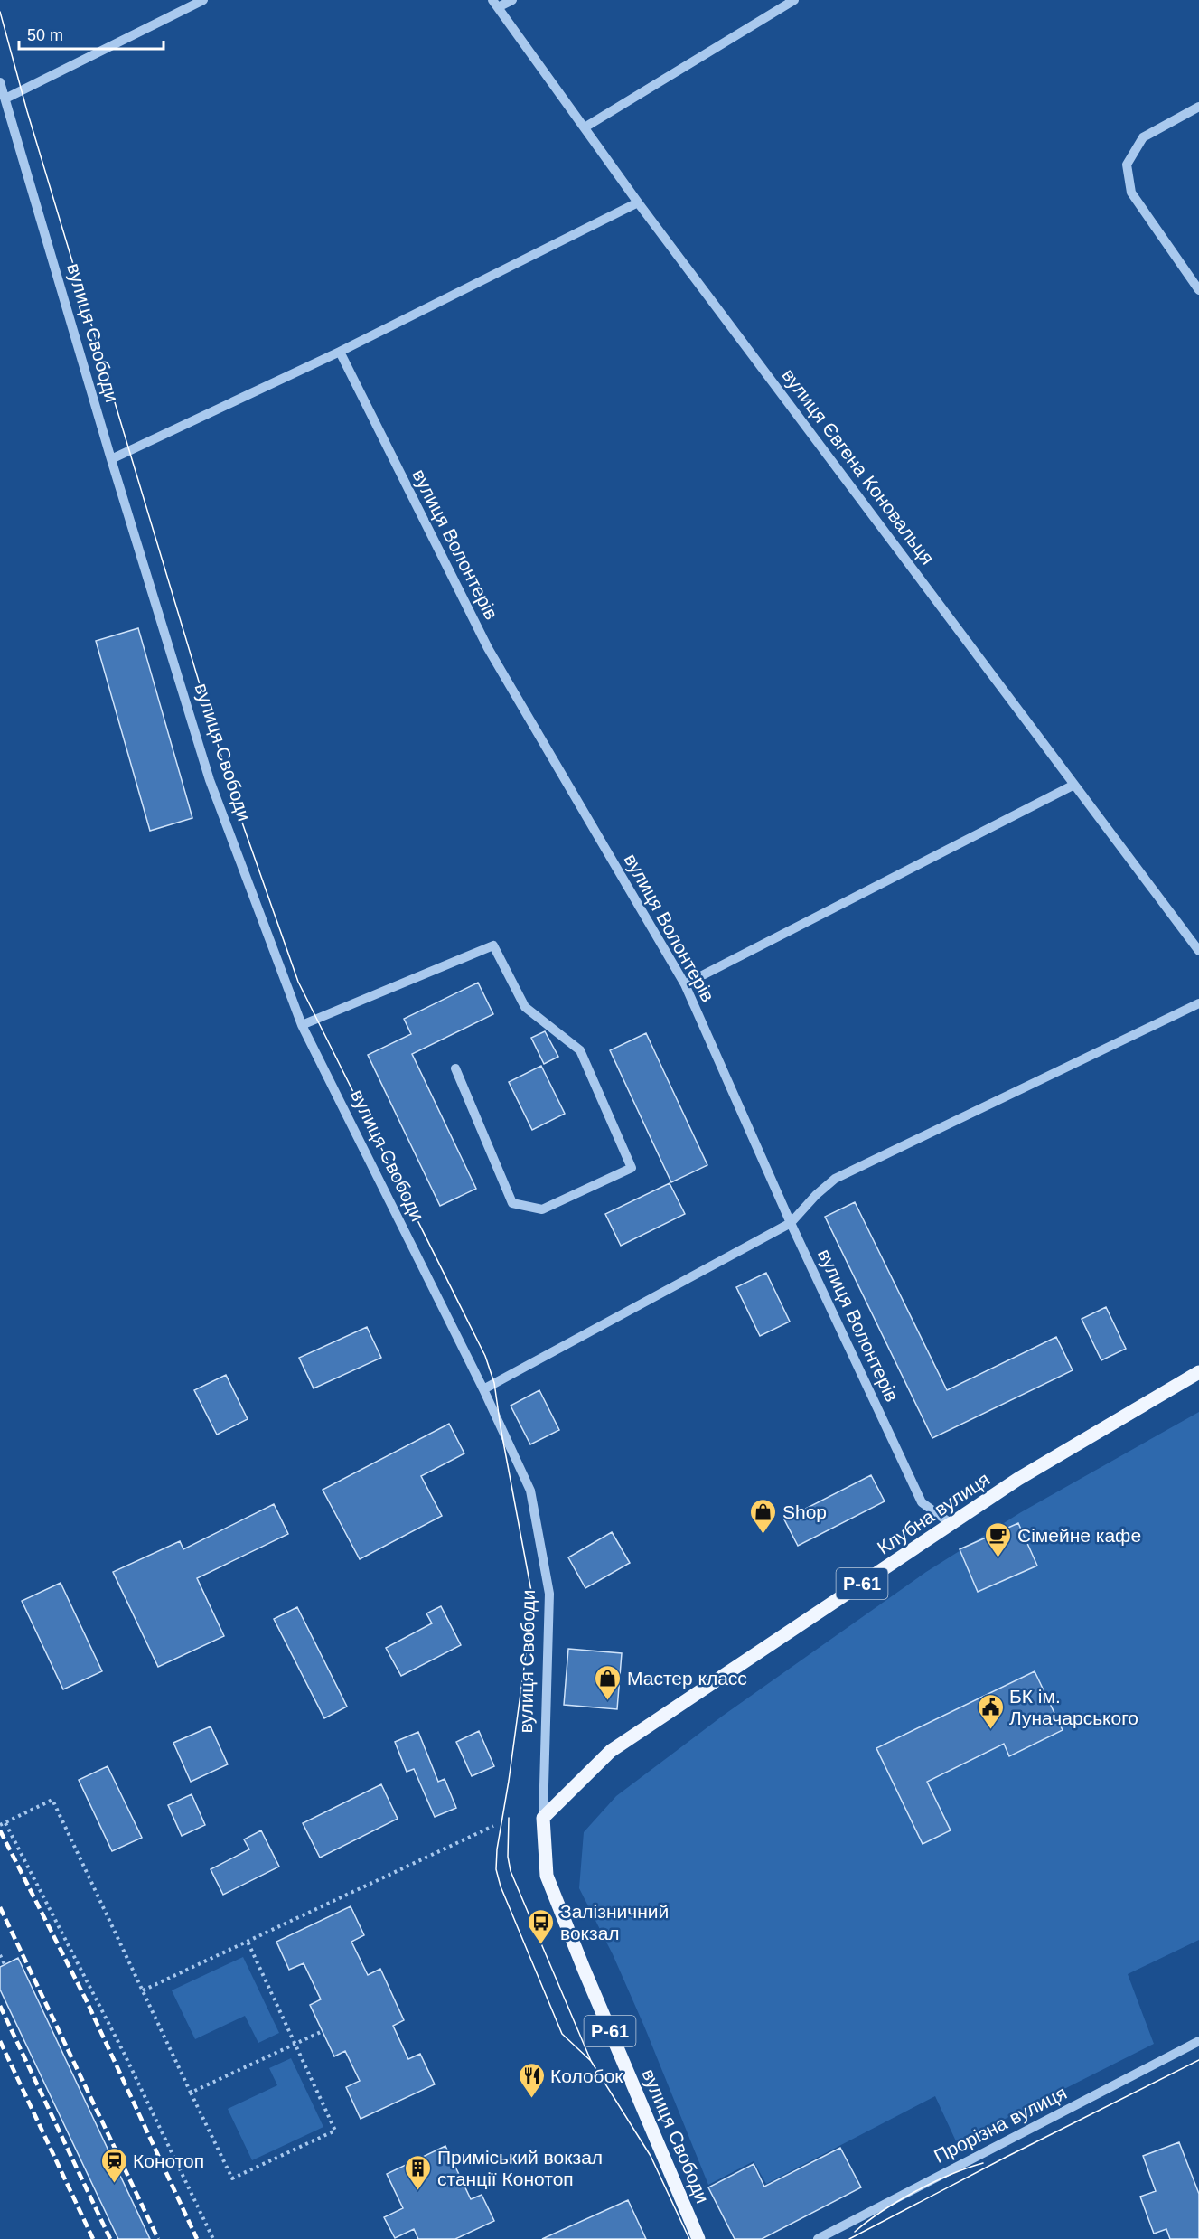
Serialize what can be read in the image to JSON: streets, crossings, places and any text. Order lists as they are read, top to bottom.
{
  "streets": {
    "main road": ["вулиця Свободи", "Клубна вулиця", "Р-61"],
    "street": ["вулиця Євгена Коновальця", "вулиця Волонтерів", "Прорізна вулиця"]
  },
  "crossings": [
    ["вулиця Свободи", "Клубна вулиця"],
    ["вулиця Волонтерів", "Клубна вулиця"]
  ],
  "places": {
    "shop": ["Shop", "Мастер класс"],
    "cafe": ["Сімейне кафе"],
    "public building": ["БК ім. Луначарського"],
    "bus stop": ["Залізничний вокзал"],
    "restaurant": ["Колобок"],
    "station": ["Конотоп"],
    "building": ["Приміський вокзал станції Конотоп"]
  },
  "scale_bar": "50 m"
}
